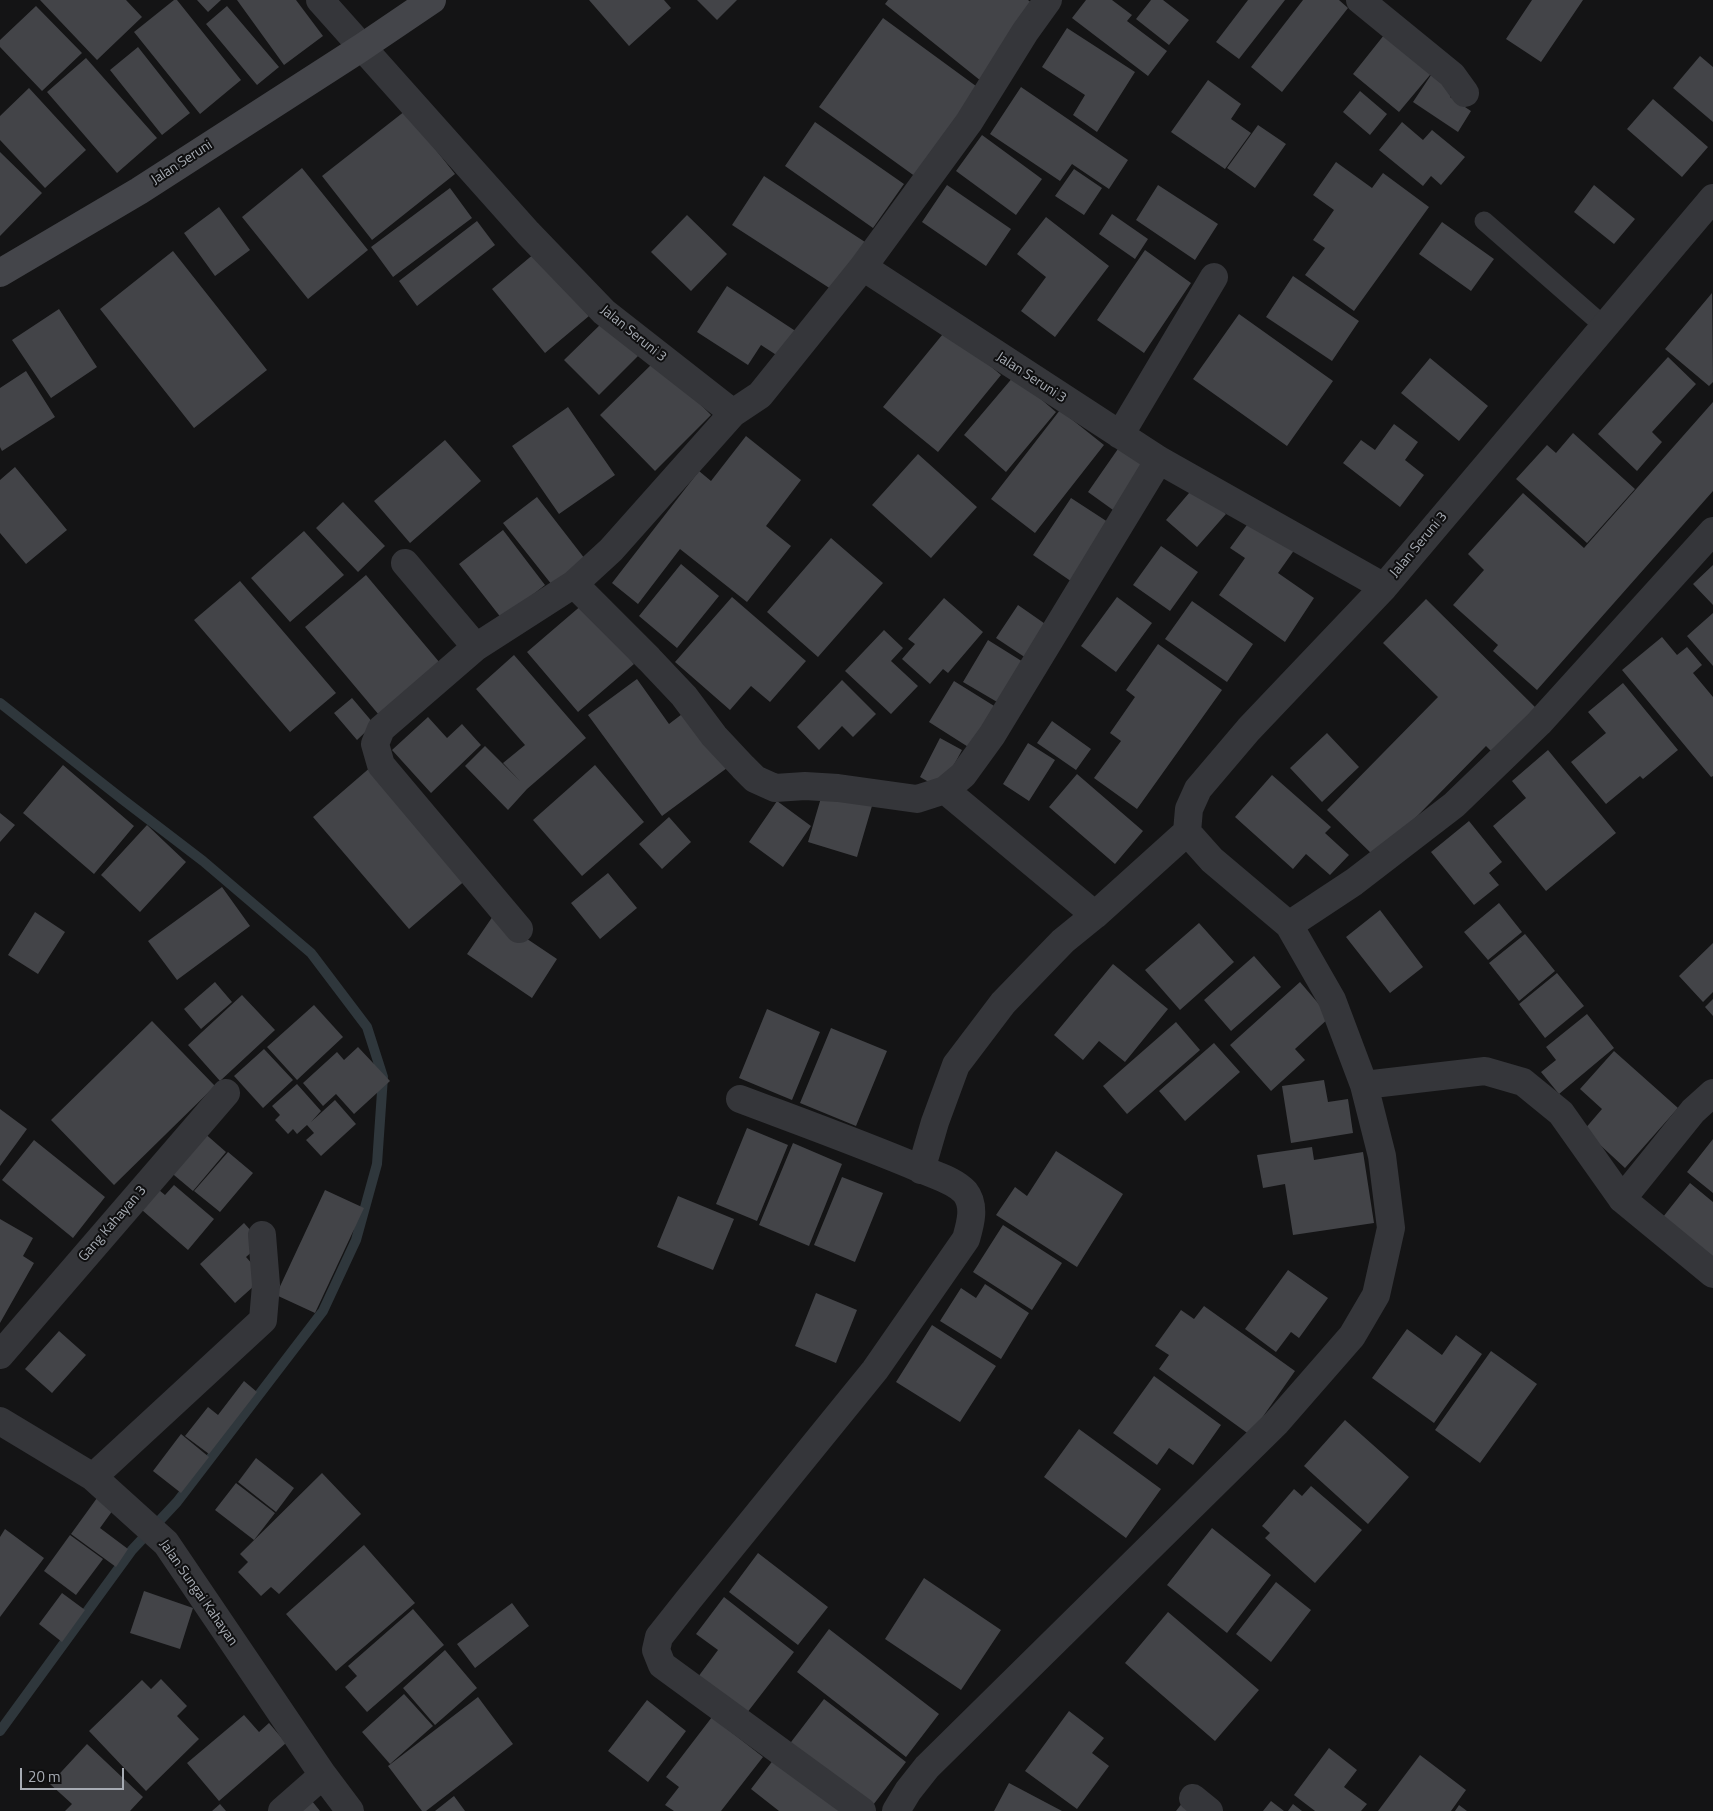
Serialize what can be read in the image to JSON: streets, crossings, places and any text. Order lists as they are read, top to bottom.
{
  "streets": {
    "street": [
      "Jalan Seruni",
      "Jalan Seruni 3",
      "Gang Kahayan 3",
      "Jalan Sungai Kahayan"
    ]
  },
  "crossings": [
    ["Jalan Seruni", "Jalan Seruni 3"]
  ],
  "scale_bar": "20 m"
}
